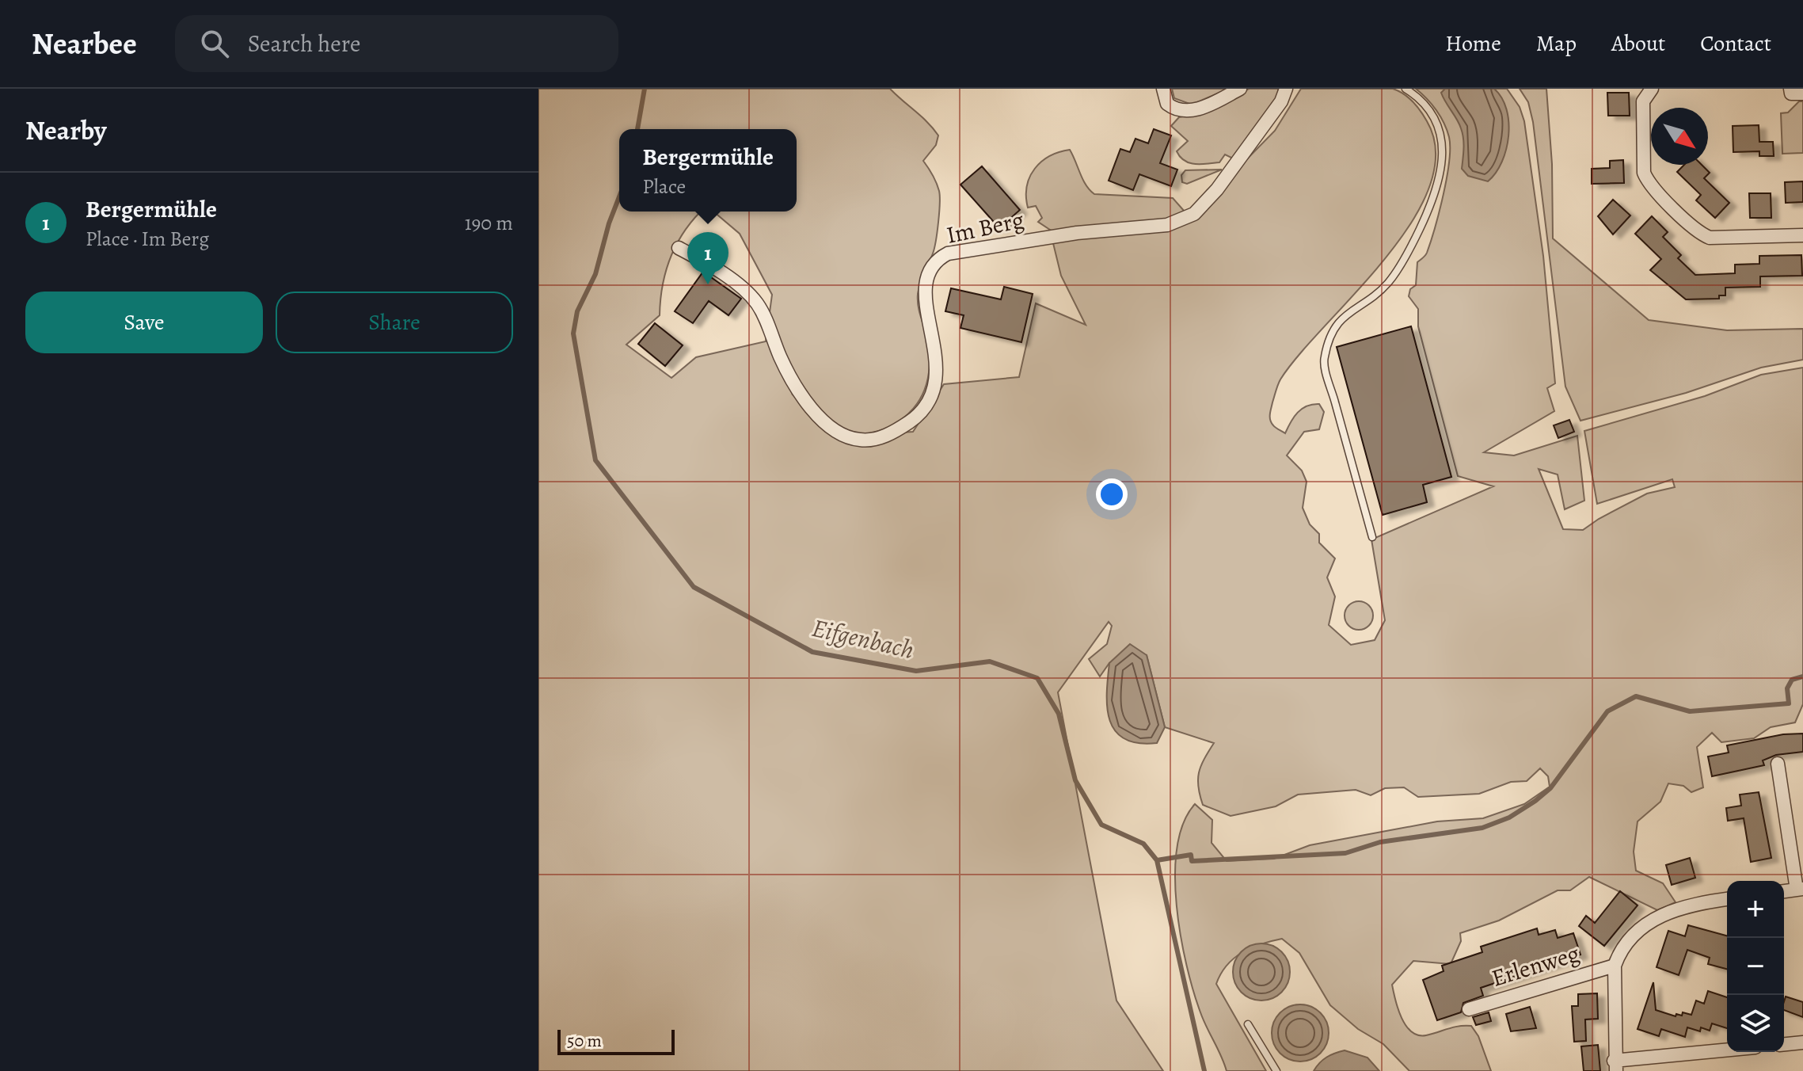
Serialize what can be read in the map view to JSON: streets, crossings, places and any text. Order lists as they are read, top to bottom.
{
  "streets": {
    "street": ["Im Berg", "Erlenweg"]
  },
  "water": ["Eifgenbach"],
  "scale_bar": "50 m",
  "north": "bottom right",
  "page": {
    "header": "Nearbee",
    "search": "Search here",
    "nav": [
      "Home",
      "Map",
      "About",
      "Contact"
    ],
    "heading": "Nearby",
    "popup": ["Bergermühle", "Place"],
    "list": [
      {
        "mark": "1",
        "name": "Bergermühle",
        "note": "Place · Im Berg",
        "value": "190 m"
      }
    ],
    "pins": "1",
    "buttons": ["Save", "Share"],
    "map_buttons": ["+", "−"],
    "scale": "50 m"
  }
}
